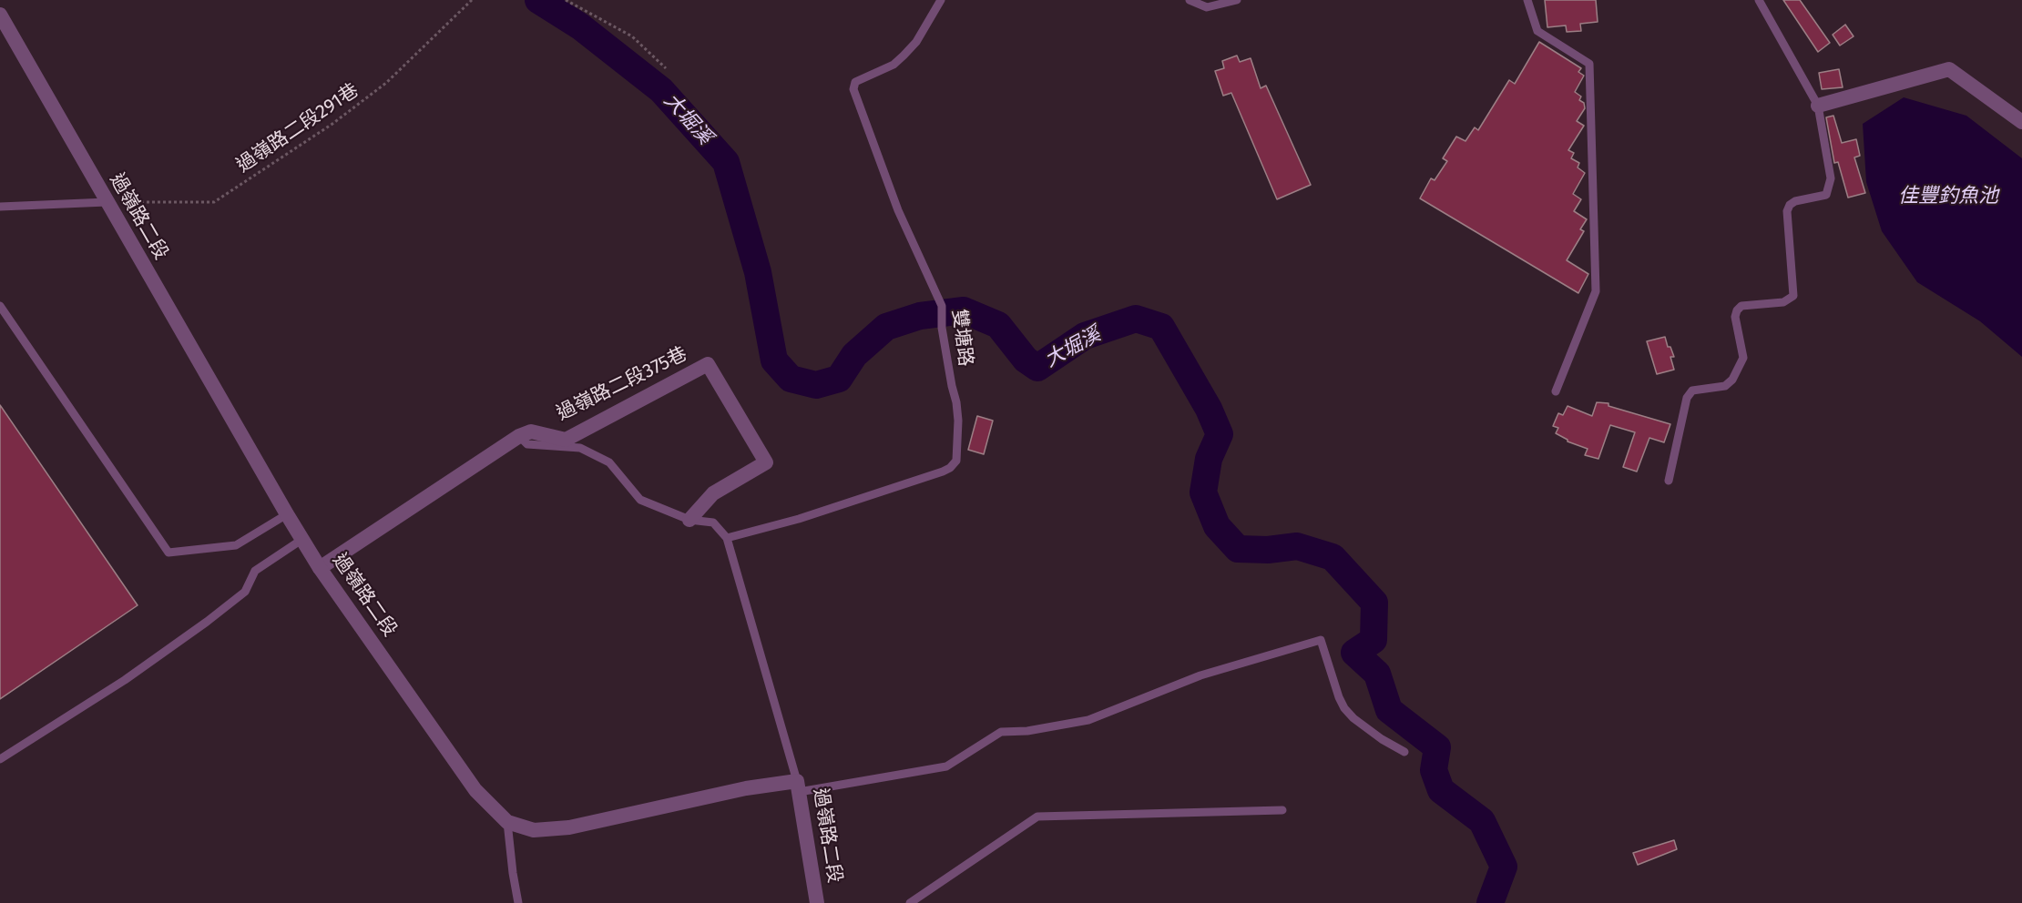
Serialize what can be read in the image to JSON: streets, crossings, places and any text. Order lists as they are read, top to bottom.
{
  "streets": {
    "street": ["過嶺路二段", "過嶺路二段375巷"],
    "lane": ["雙塘路"],
    "path": ["過嶺路二段291巷"]
  },
  "crossings": [
    ["過嶺路二段291巷", "過嶺路二段"]
  ],
  "water": ["大堀溪", "佳豐釣魚池"]
}
